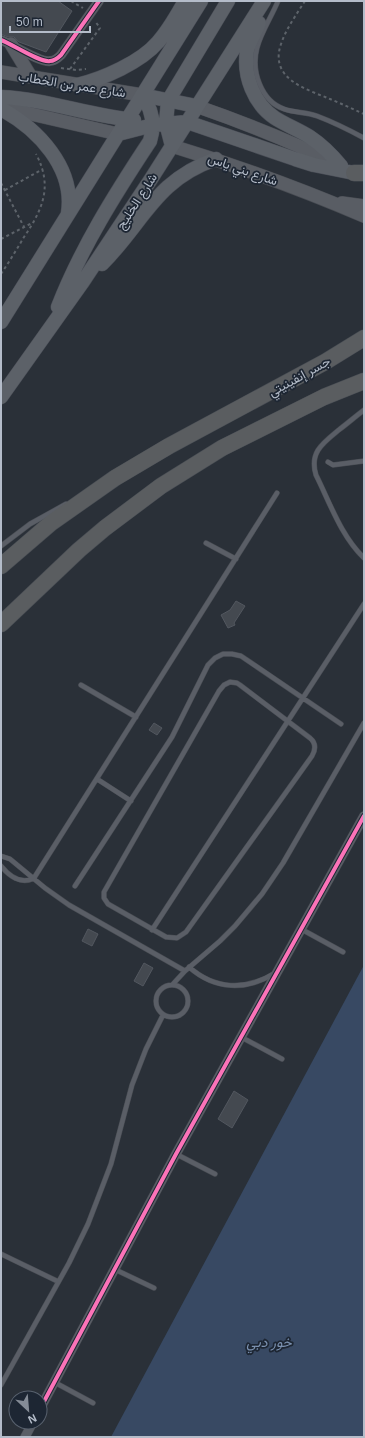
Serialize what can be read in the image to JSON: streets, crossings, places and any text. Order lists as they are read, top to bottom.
{
  "streets": {
    "highway": ["جسر إنفينيتي"],
    "main road": ["شارع عمر بن الخطاب", "شارع بني ياس", "شارع الخليج"]
  },
  "crossings": [
    ["شارع بني ياس", "شارع الخليج"]
  ],
  "water": ["خور دبي"],
  "scale_bar": "50 m",
  "north": "bottom right"
}
